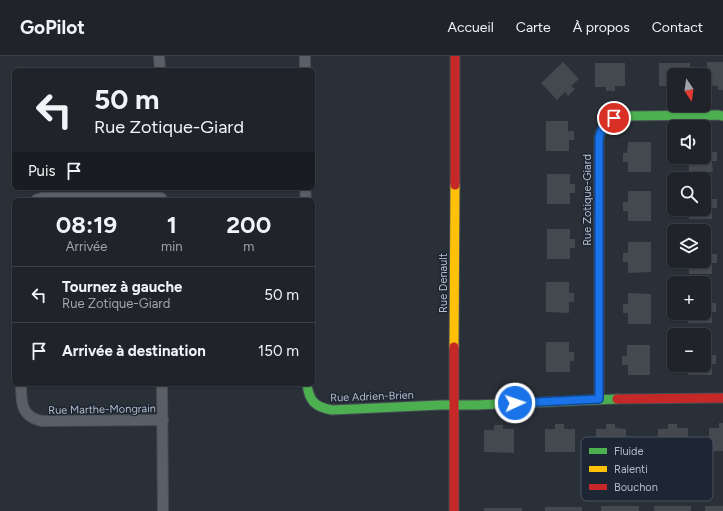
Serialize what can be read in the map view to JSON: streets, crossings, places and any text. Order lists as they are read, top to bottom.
{
  "streets": {
    "street": [
      "Rue Zotique-Giard",
      "Rue Denault",
      "Rue Adrien-Brien",
      "Rue Marthe-Mongrain"
    ]
  },
  "crossings": [
    ["Rue Denault", "Rue Adrien-Brien"]
  ],
  "legend": ["Fluide", "Ralenti", "Bouchon"],
  "north": "bottom",
  "page": {
    "header": "GoPilot",
    "nav": [
      "Accueil",
      "Carte",
      "À propos",
      "Contact"
    ],
    "map_buttons": ["+", "−"],
    "turn": ["50 m", "Rue Zotique-Giard"],
    "then": "Puis",
    "eta": [
      "08:19",
      "Arrivée",
      "1",
      "min",
      "200",
      "m"
    ],
    "list": [
      {
        "name": "Tournez à gauche",
        "note": "Rue Zotique-Giard",
        "value": "50 m"
      },
      {
        "name": "Arrivée à destination",
        "value": "150 m"
      }
    ]
  }
}
